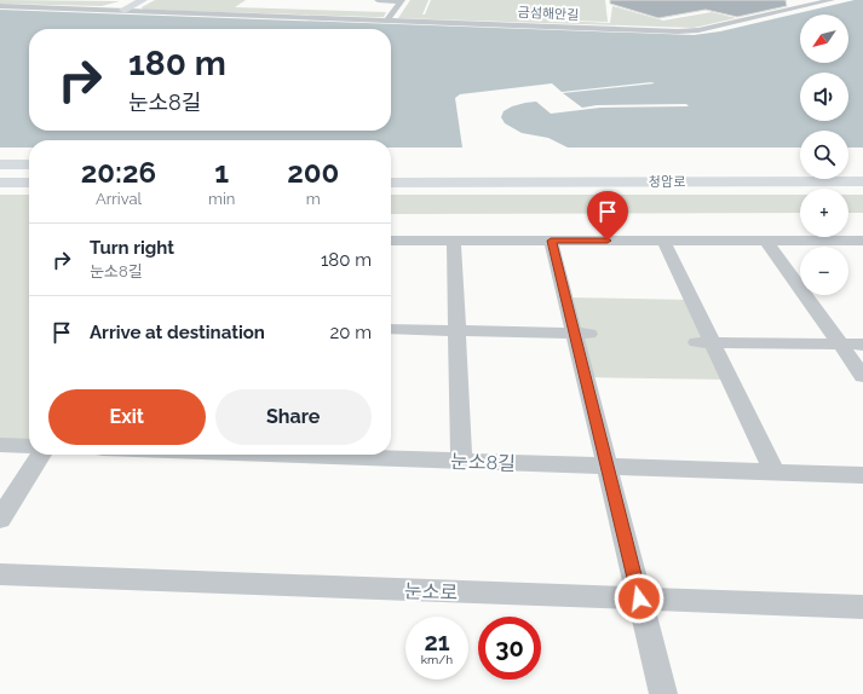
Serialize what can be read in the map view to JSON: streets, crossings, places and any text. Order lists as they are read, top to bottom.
{
  "streets": {
    "main road": ["청암로"],
    "street": ["금섬해안길", "눈소8길", "눈소로"]
  },
  "north": "bottom left",
  "page": {
    "map_buttons": ["+", "−"],
    "turn": ["180 m", "눈소8길"],
    "eta": [
      "20:26",
      "Arrival",
      "1",
      "min",
      "200",
      "m"
    ],
    "list": [
      {
        "name": "Turn right",
        "note": "눈소8길",
        "value": "180 m"
      },
      {
        "name": "Arrive at destination",
        "value": "20 m"
      }
    ],
    "buttons": ["Exit", "Share"],
    "speed": "21 km/h",
    "limit": "30"
  }
}
